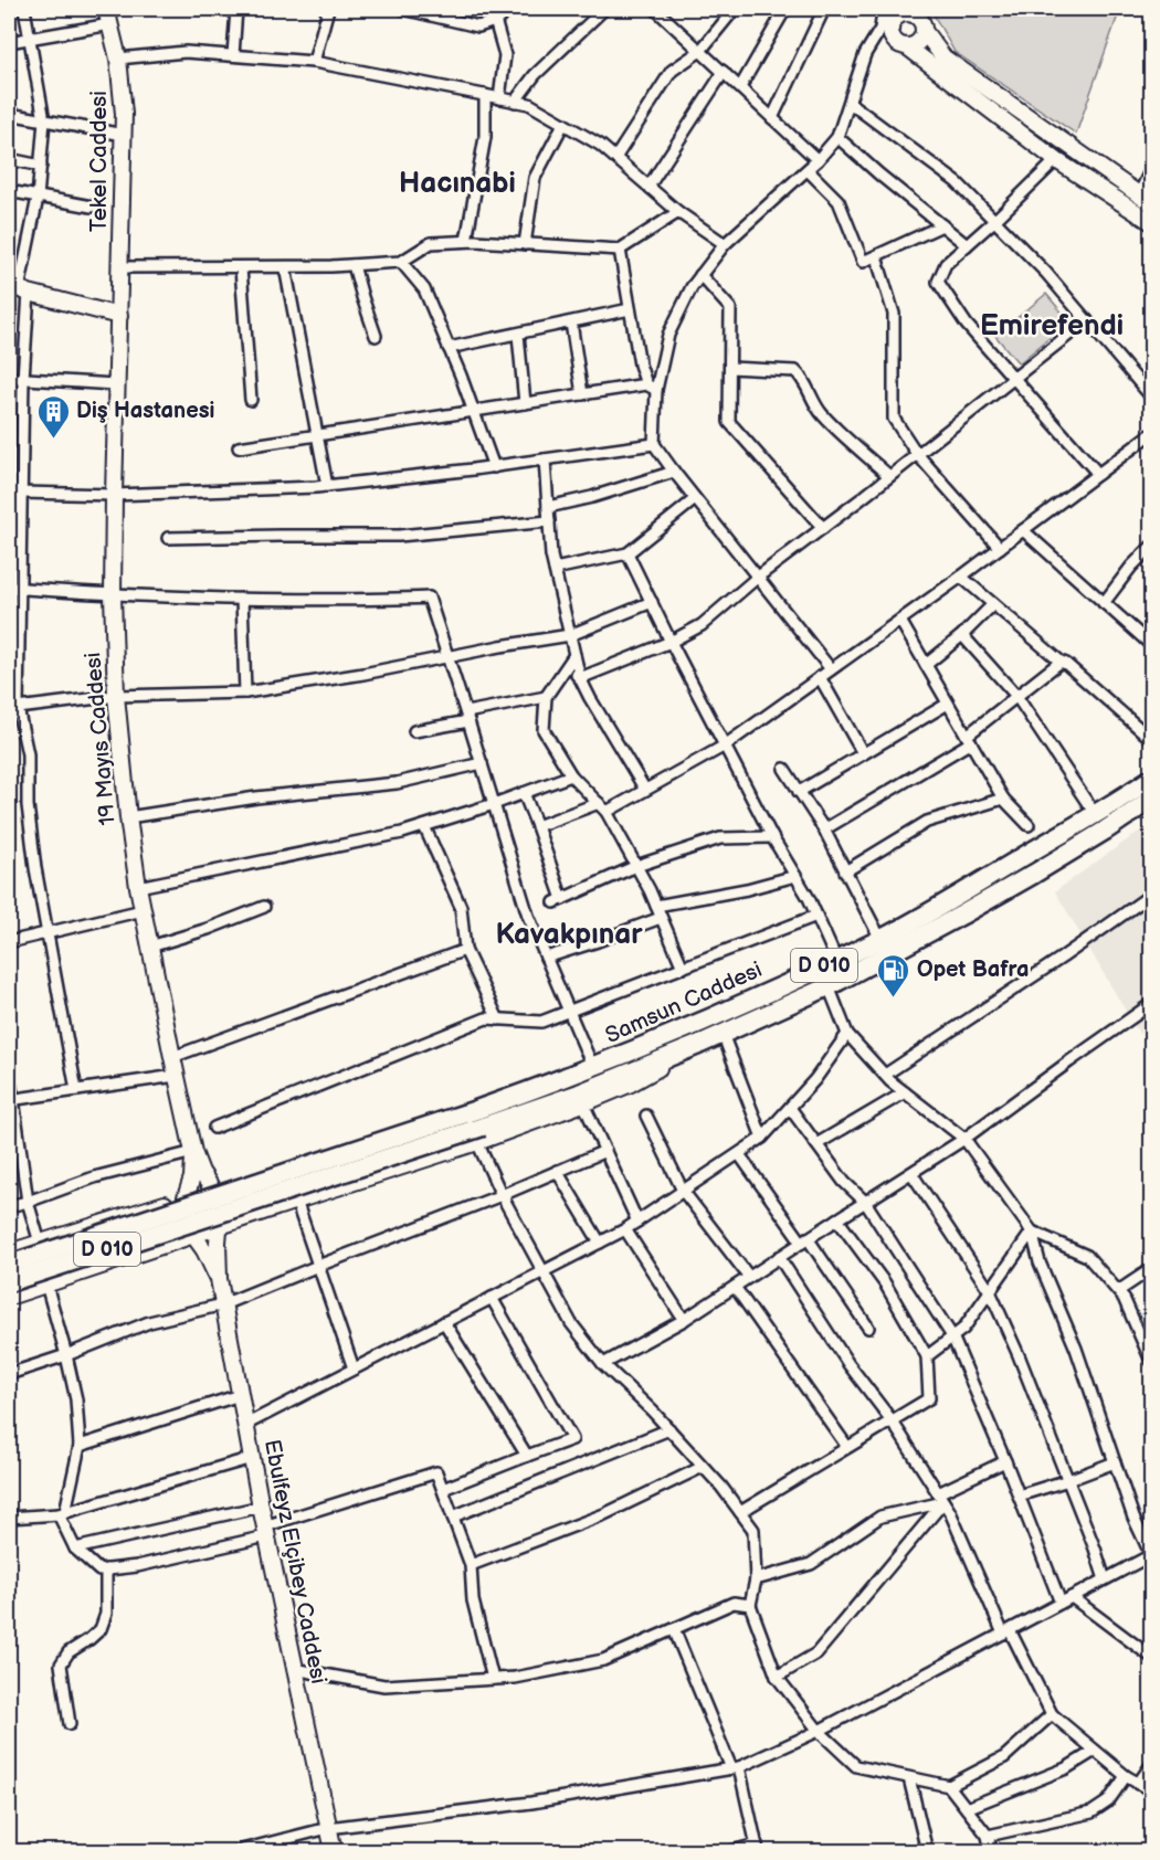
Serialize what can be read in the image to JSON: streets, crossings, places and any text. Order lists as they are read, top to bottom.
{
  "streets": {
    "highway": ["D 010", "Samsun Caddesi"],
    "street": ["Tekel Caddesi", "19 Mayıs Caddesi", "Ebulfeyz Elçibey Caddesi"]
  },
  "crossings": [
    ["Tekel Caddesi", "19 Mayıs Caddesi"],
    ["19 Mayıs Caddesi", "D 010"],
    ["19 Mayıs Caddesi", "Samsun Caddesi"],
    ["19 Mayıs Caddesi", "Ebulfeyz Elçibey Caddesi"],
    ["D 010", "Samsun Caddesi"],
    ["D 010", "Ebulfeyz Elçibey Caddesi"],
    ["Samsun Caddesi", "Ebulfeyz Elçibey Caddesi"]
  ],
  "districts": ["Hacınabi", "Emirefendi", "Kavakpınar"],
  "places": {
    "building": ["Diş Hastanesi"],
    "fuel station": ["Opet Bafra"]
  }
}
